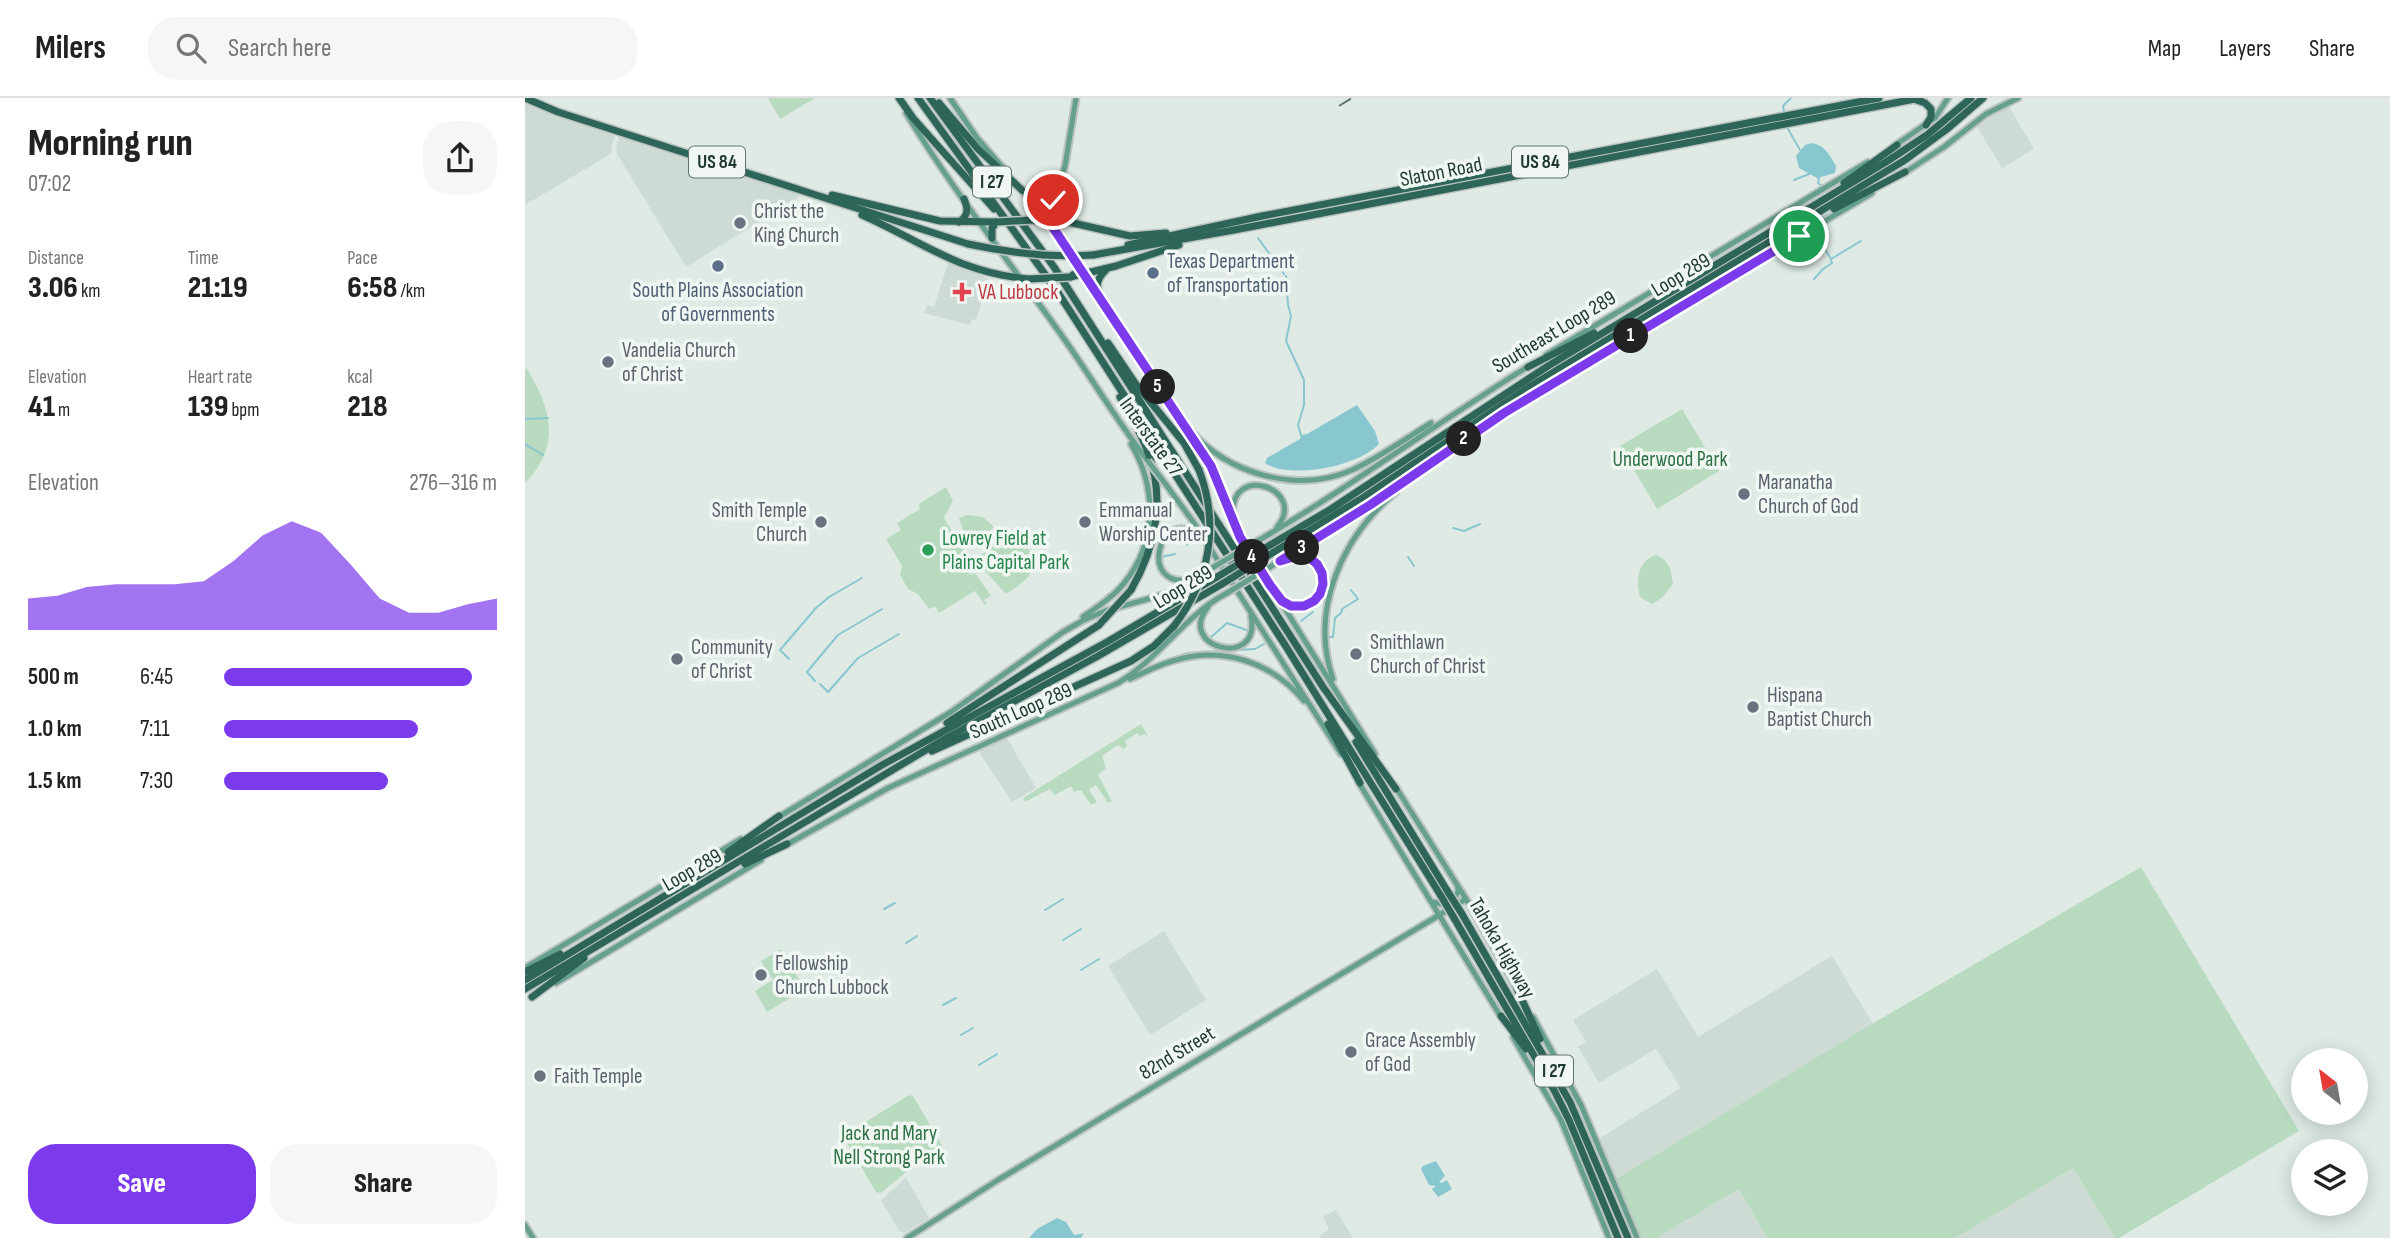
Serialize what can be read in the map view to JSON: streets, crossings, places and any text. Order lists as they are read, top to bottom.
{
  "streets": {
    "highway": [
      "US 84",
      "Slaton Road",
      "I 27",
      "Loop 289",
      "Tahoka Highway"
    ],
    "main road": [
      "Southeast Loop 289",
      "Interstate 27",
      "South Loop 289",
      "82nd Street"
    ]
  },
  "crossings": [
    ["US 84", "Slaton Road"],
    ["I 27", "Tahoka Highway"],
    ["Southeast Loop 289", "South Loop 289"],
    ["Interstate 27", "Tahoka Highway"],
    ["Interstate 27", "82nd Street"]
  ],
  "parks": ["Underwood Park", "Jack and Mary Nell Strong Park"],
  "places": {
    "other": [
      "Christ the King Church",
      "South Plains Association of Governments",
      "Texas Department of Transportation",
      "Vandelia Church of Christ",
      "Maranatha Church of God",
      "Smith Temple Church",
      "Emmanual Worship Center",
      "Lowrey Field at Plains Capital Park",
      "Smithlawn Church of Christ",
      "Community of Christ",
      "Hispana Baptist Church",
      "Fellowship Church Lubbock",
      "Grace Assembly of God",
      "Faith Temple"
    ],
    "health": ["VA Lubbock"]
  },
  "north": "top left",
  "page": {
    "header": "Milers",
    "search": "Search here",
    "nav": ["Map", "Layers", "Share"],
    "heading": ["Morning run", "07:02"],
    "stats": [
      ["Distance", "3.06 km"],
      ["Time", "21:19"],
      ["Pace", "6:58 /km"],
      ["Elevation", "41 m"],
      ["Heart rate", "139 bpm"],
      ["kcal", "218"]
    ],
    "pins": [
      "1",
      "5",
      "2",
      "3",
      "4"
    ],
    "chart": ["Elevation", "276–316 m"],
    "list": [
      {
        "name": "500 m",
        "note": "6:45"
      },
      {
        "name": "1.0 km",
        "note": "7:11"
      },
      {
        "name": "1.5 km",
        "note": "7:30"
      }
    ],
    "buttons": ["Save", "Share"]
  }
}
